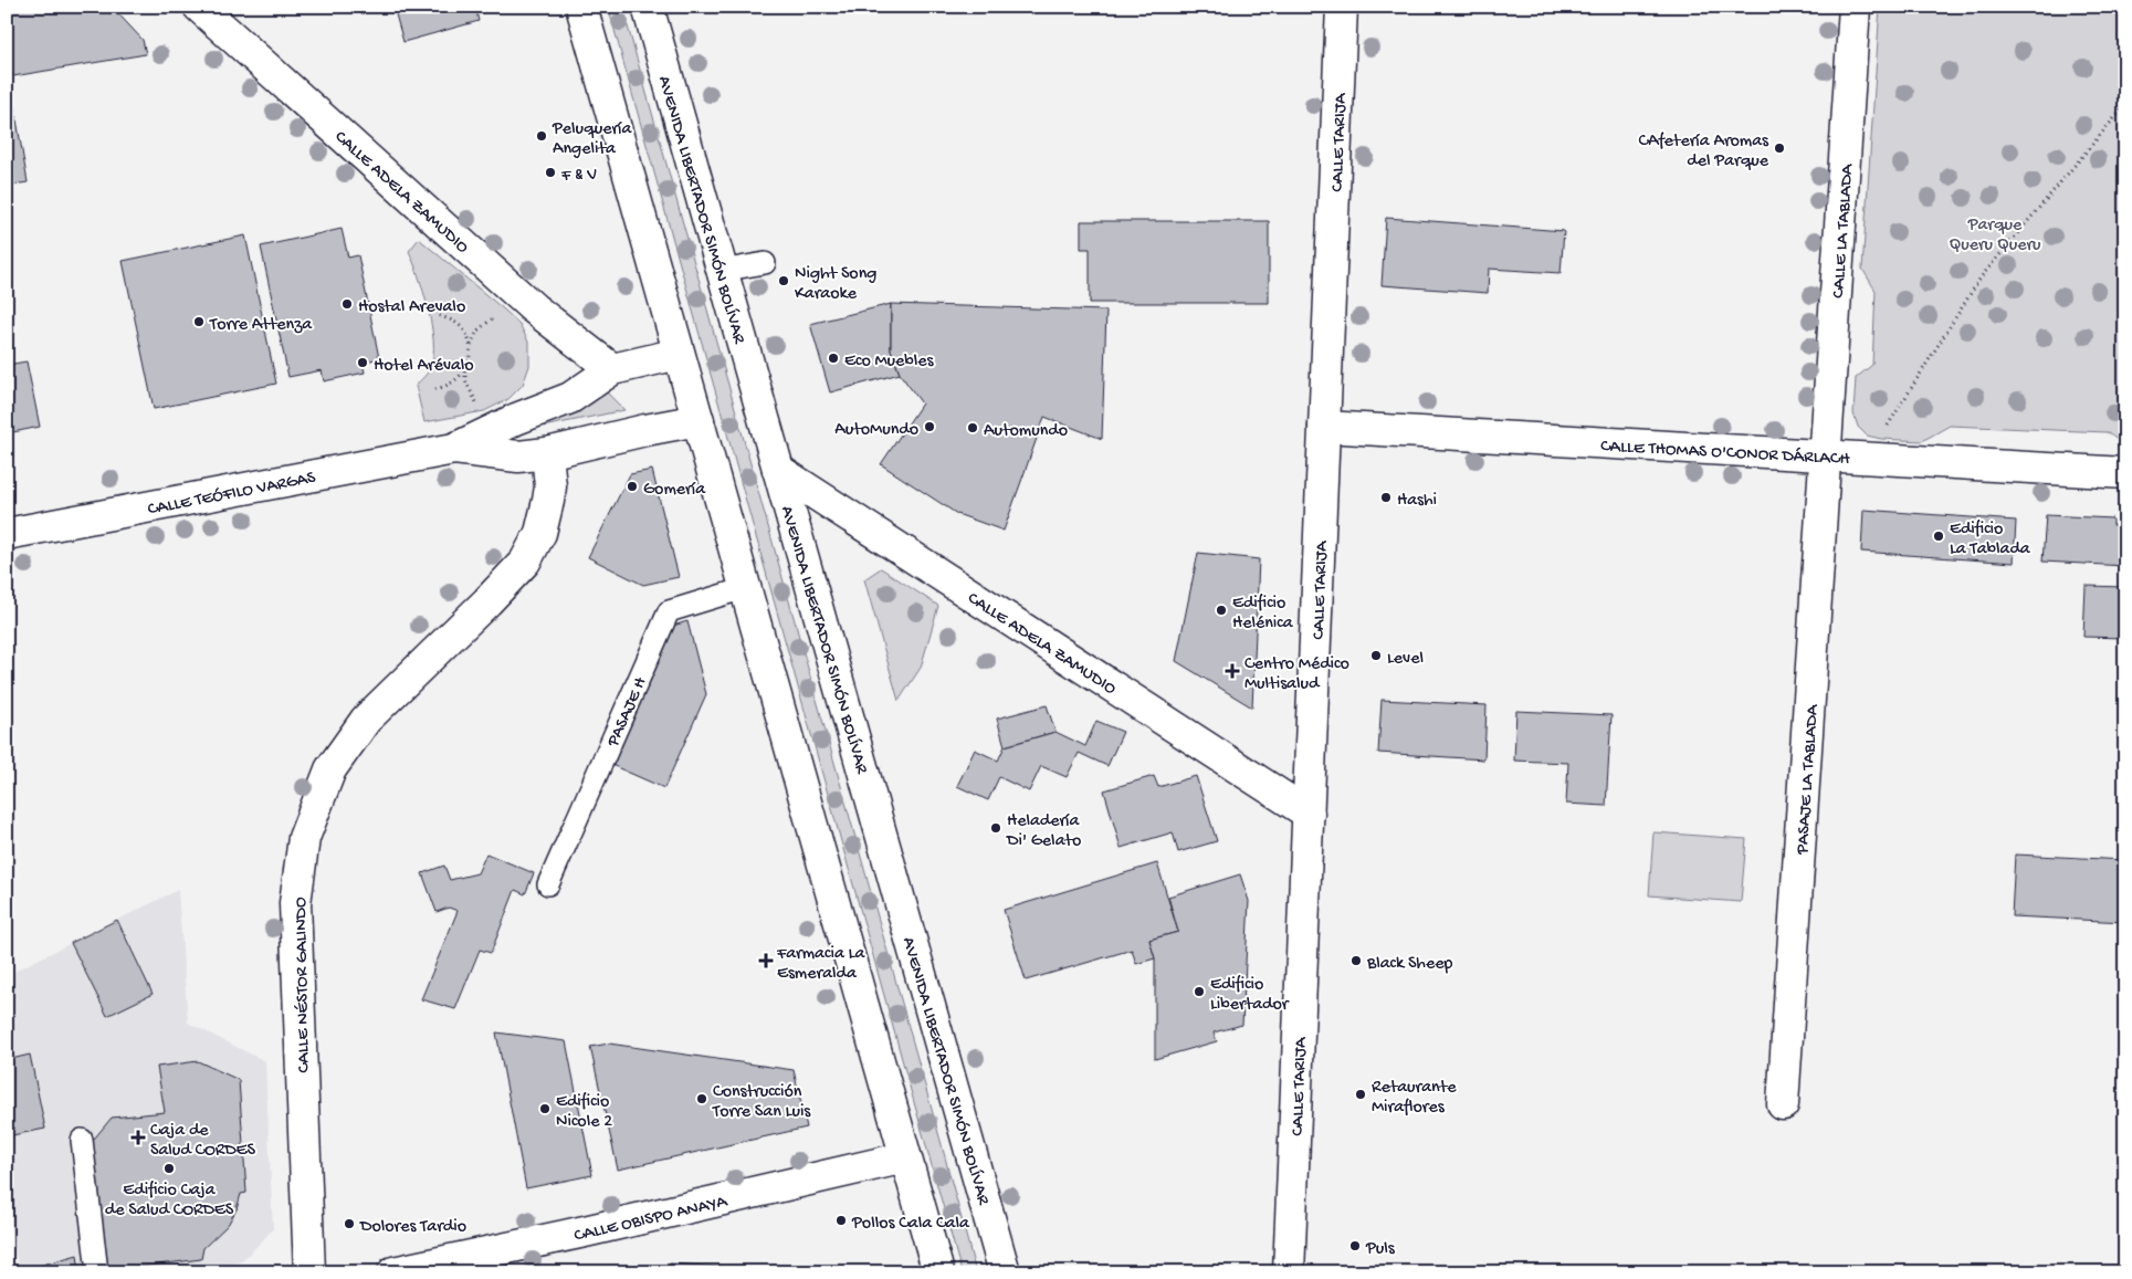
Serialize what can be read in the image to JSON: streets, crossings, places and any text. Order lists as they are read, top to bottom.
{
  "streets": {
    "street": [
      "CALLE TARIJA",
      "CALLE ADELA ZAMUDIO",
      "AVENIDA LIBERTADOR SIMÓN BOLÍVAR",
      "CALLE LA TABLADA",
      "CALLE THOMAS O'CONOR DÁRLACH",
      "CALLE TEÓFILO VARGAS",
      "PASAJE LA TABLADA",
      "CALLE NÉSTOR GALINDO",
      "CALLE OBISPO ANAYA"
    ],
    "lane": ["PASAJE H"]
  },
  "crossings": [
    ["CALLE TARIJA", "CALLE ADELA ZAMUDIO"],
    ["CALLE TARIJA", "CALLE THOMAS O'CONOR DÁRLACH"],
    ["CALLE ADELA ZAMUDIO", "AVENIDA LIBERTADOR SIMÓN BOLÍVAR"],
    ["CALLE ADELA ZAMUDIO", "CALLE TEÓFILO VARGAS"],
    ["CALLE LA TABLADA", "CALLE THOMAS O'CONOR DÁRLACH"],
    ["CALLE LA TABLADA", "PASAJE LA TABLADA"],
    ["CALLE THOMAS O'CONOR DÁRLACH", "PASAJE LA TABLADA"],
    ["CALLE TEÓFILO VARGAS", "CALLE NÉSTOR GALINDO"]
  ],
  "parks": ["Parque Queru Queru"],
  "places": {
    "other": [
      "Peluquería Angelita",
      "CAfetería Aromas del Parque",
      "F & V",
      "Night Song Karaoke",
      "Hostal Arevalo",
      "Torre Attenza",
      "Eco Muebles",
      "Hotel Arévalo",
      "AutoMundo",
      "Automundo",
      "Gomería",
      "Hashi",
      "Edificio La Tablada",
      "Edificio Helénica",
      "Level",
      "Heladería Di' Gelato",
      "Black Sheep",
      "Edificio Libertador",
      "Retaurante Miraflores",
      "Construcción Torre San Luis",
      "Edificio Nicole 2",
      "Edificio Caja de Salud CORDES",
      "Pollos Cala Cala",
      "Dolores Tardio",
      "Puls"
    ],
    "health": ["Centro Médico Multisalud", "Farmacia La Esmeralda", "Caja de Salud CORDES"]
  }
}
